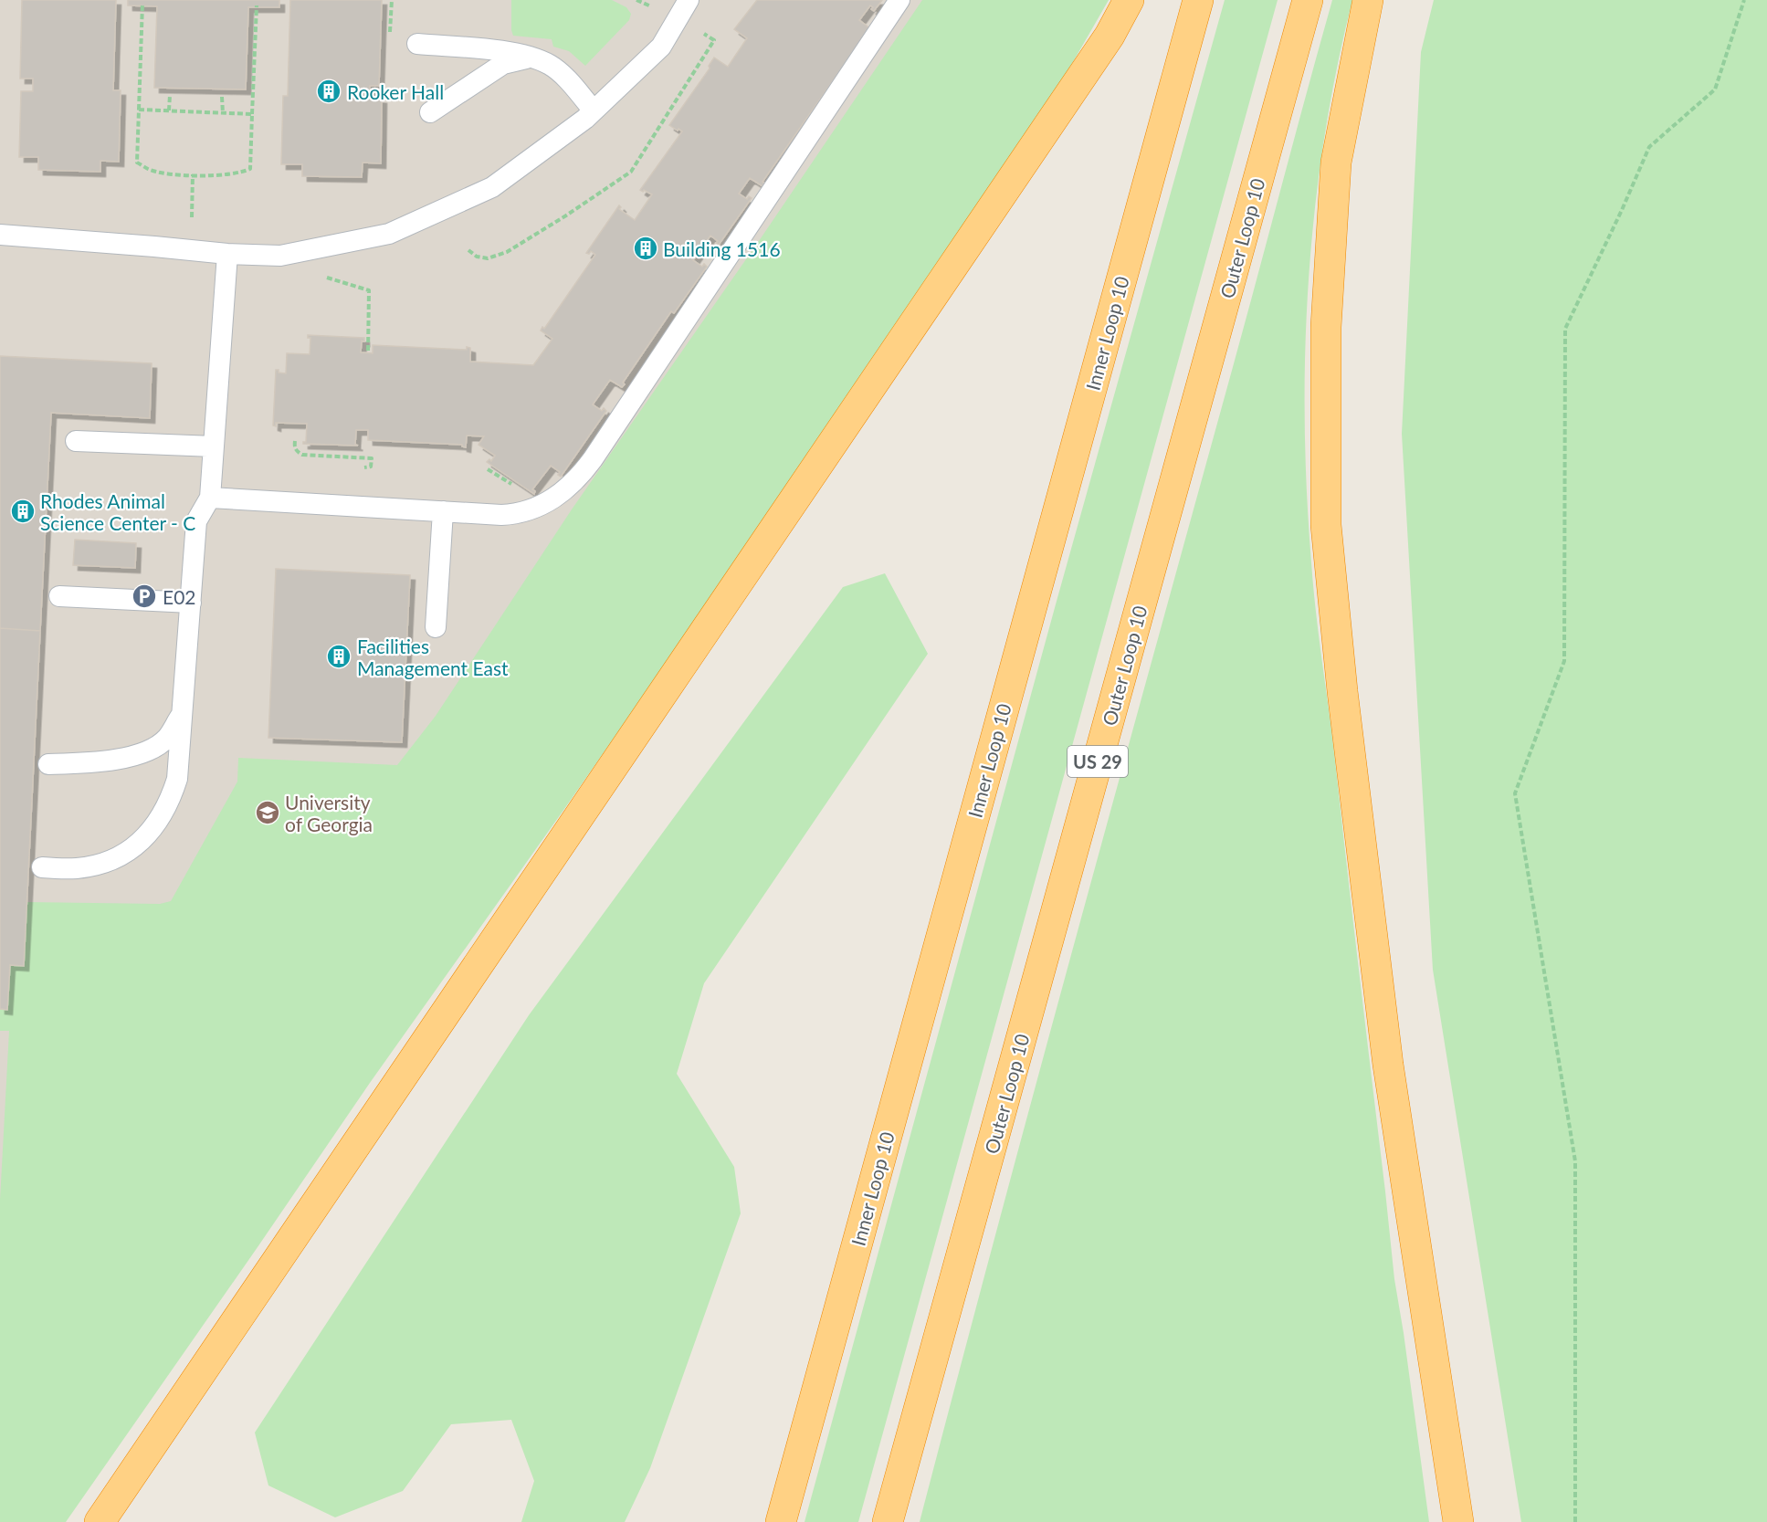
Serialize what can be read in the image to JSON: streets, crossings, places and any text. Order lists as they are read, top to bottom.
{
  "streets": {
    "highway": ["Outer Loop 10", "Inner Loop 10", "US 29"]
  },
  "places": {
    "building": [
      "Rooker Hall",
      "Building 1516",
      "Rhodes Animal Science Center - C",
      "Facilities Management East"
    ],
    "parking": ["E02"],
    "school or university": ["University of Georgia"]
  }
}
